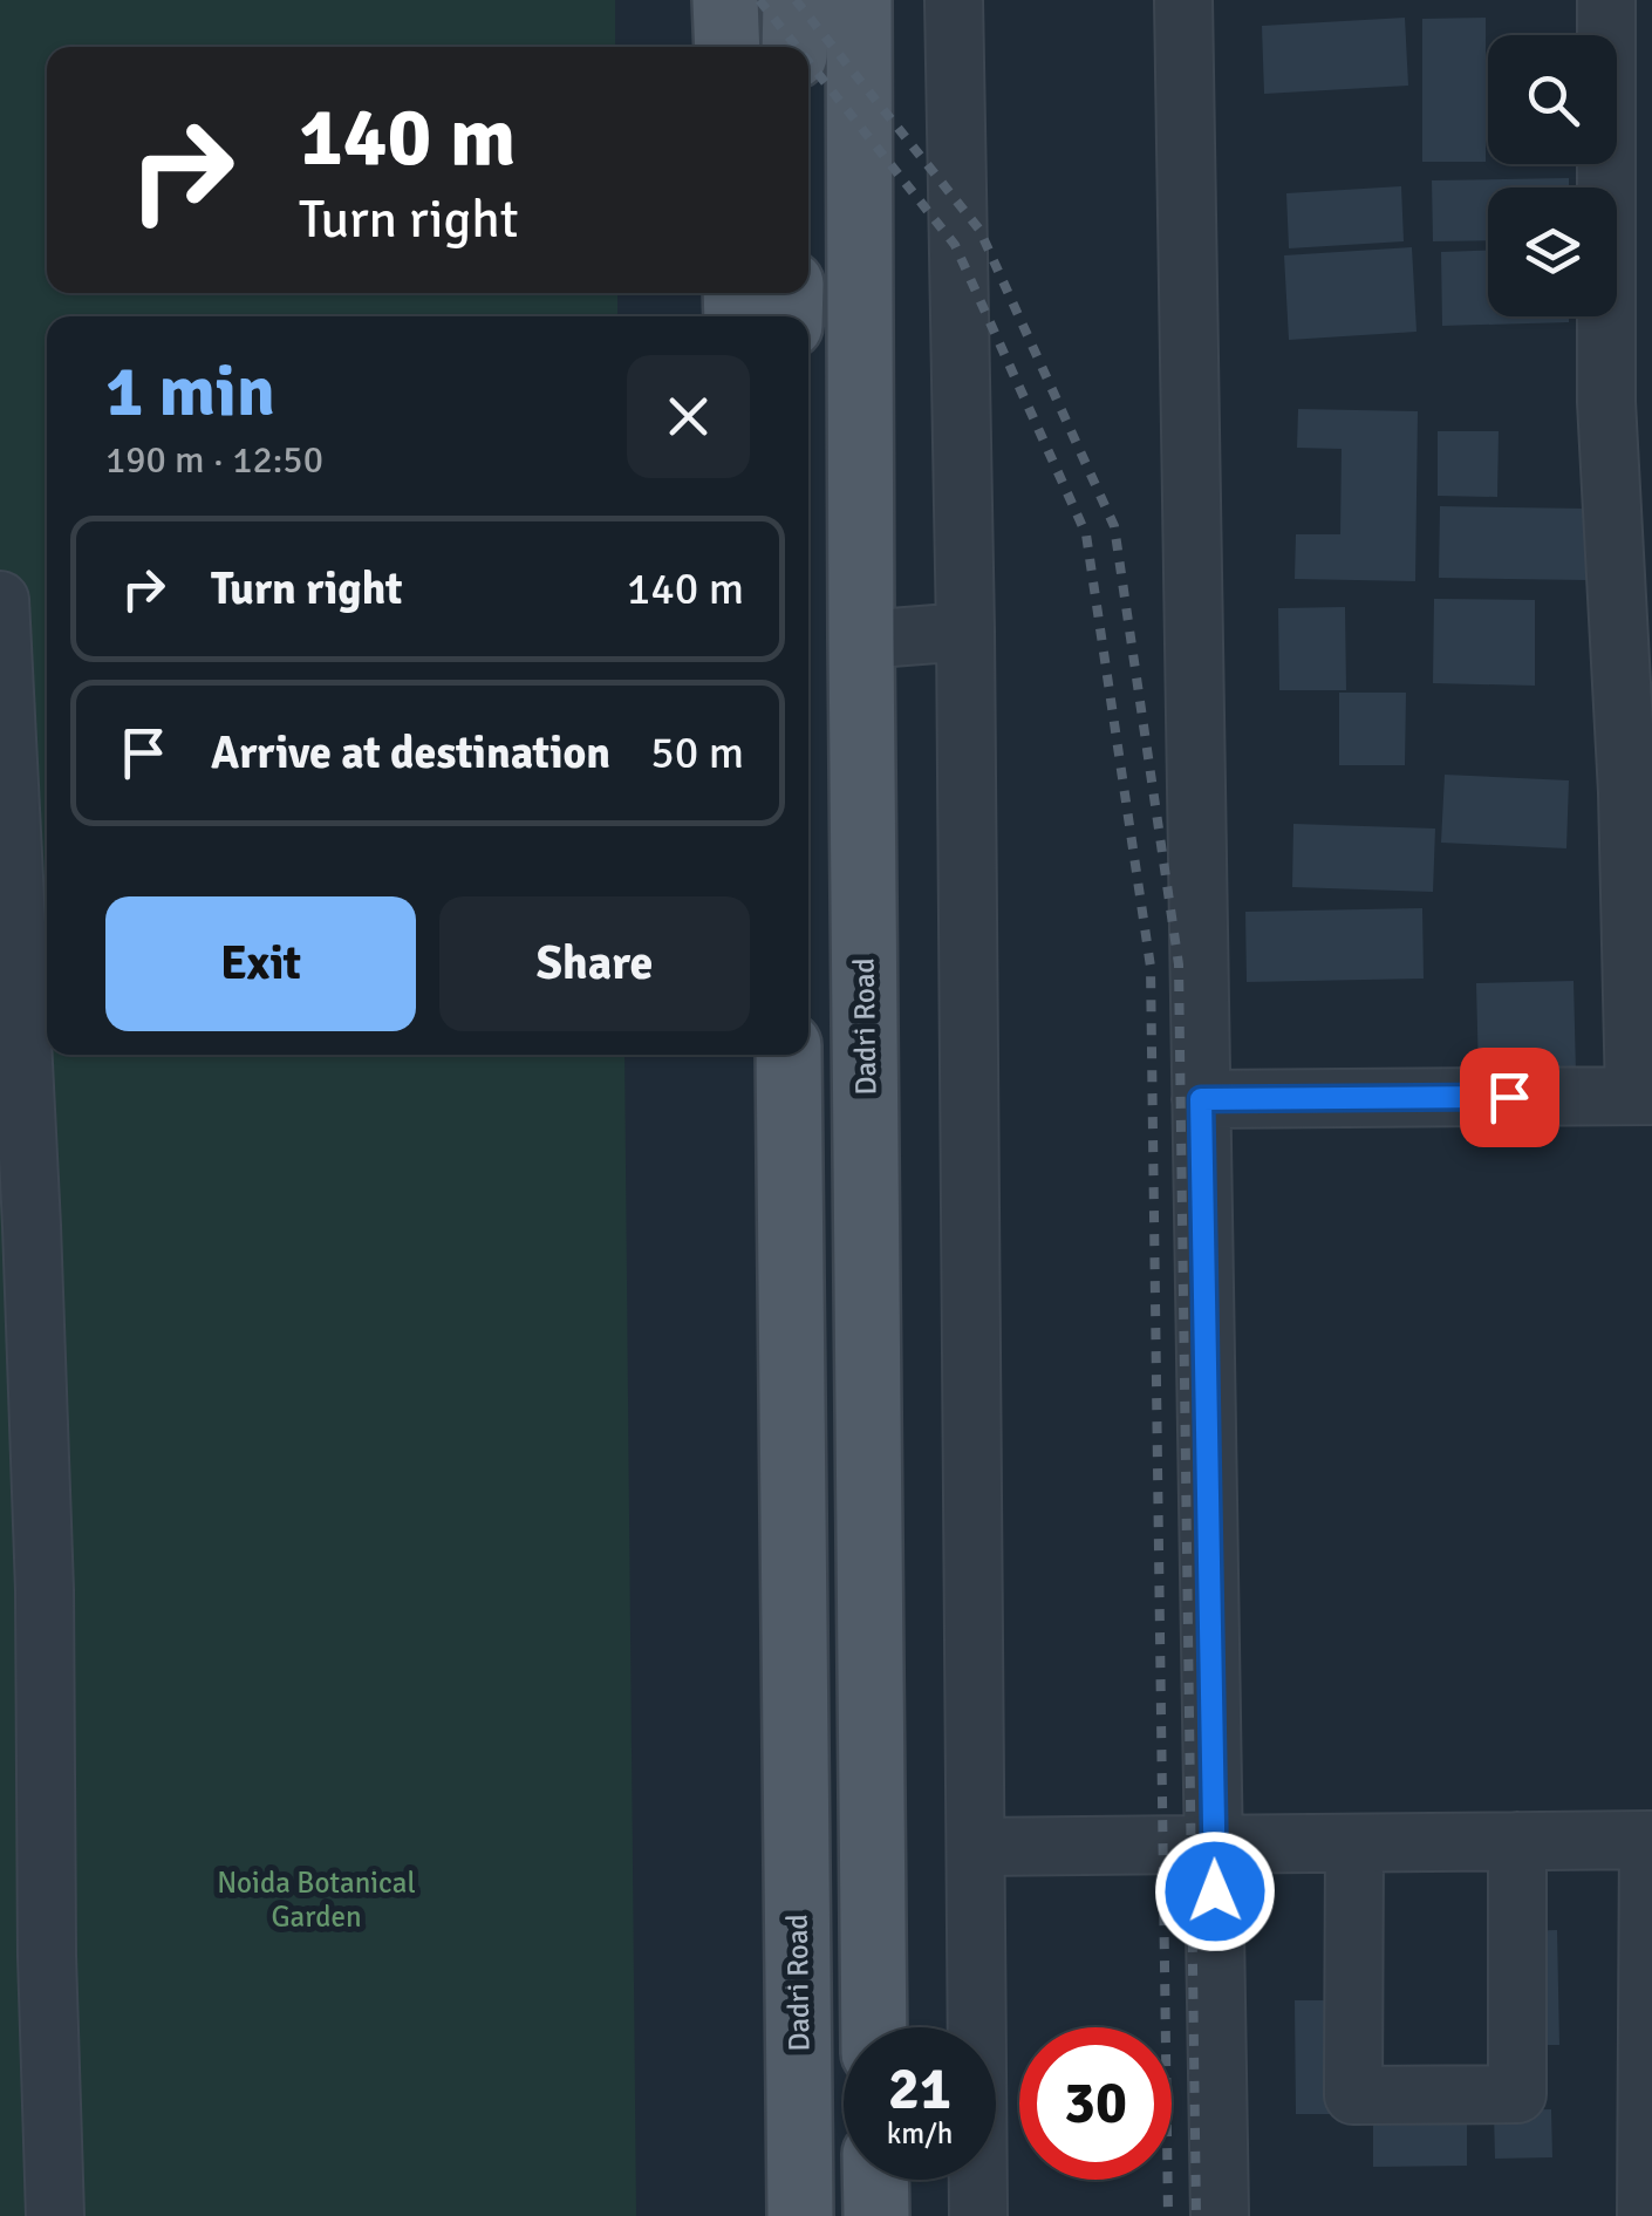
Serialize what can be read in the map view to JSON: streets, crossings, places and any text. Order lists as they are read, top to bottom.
{
  "streets": {
    "main road": ["Dadri Road"]
  },
  "parks": ["Noida Botanical Garden"],
  "page": {
    "turn": ["140 m", "Turn right"],
    "heading": ["1 min", "190 m · 12:50"],
    "list": [
      {
        "name": "Turn right",
        "value": "140 m"
      },
      {
        "name": "Arrive at destination",
        "value": "50 m"
      }
    ],
    "buttons": ["Exit", "Share"],
    "speed": "21 km/h",
    "limit": "30"
  }
}
